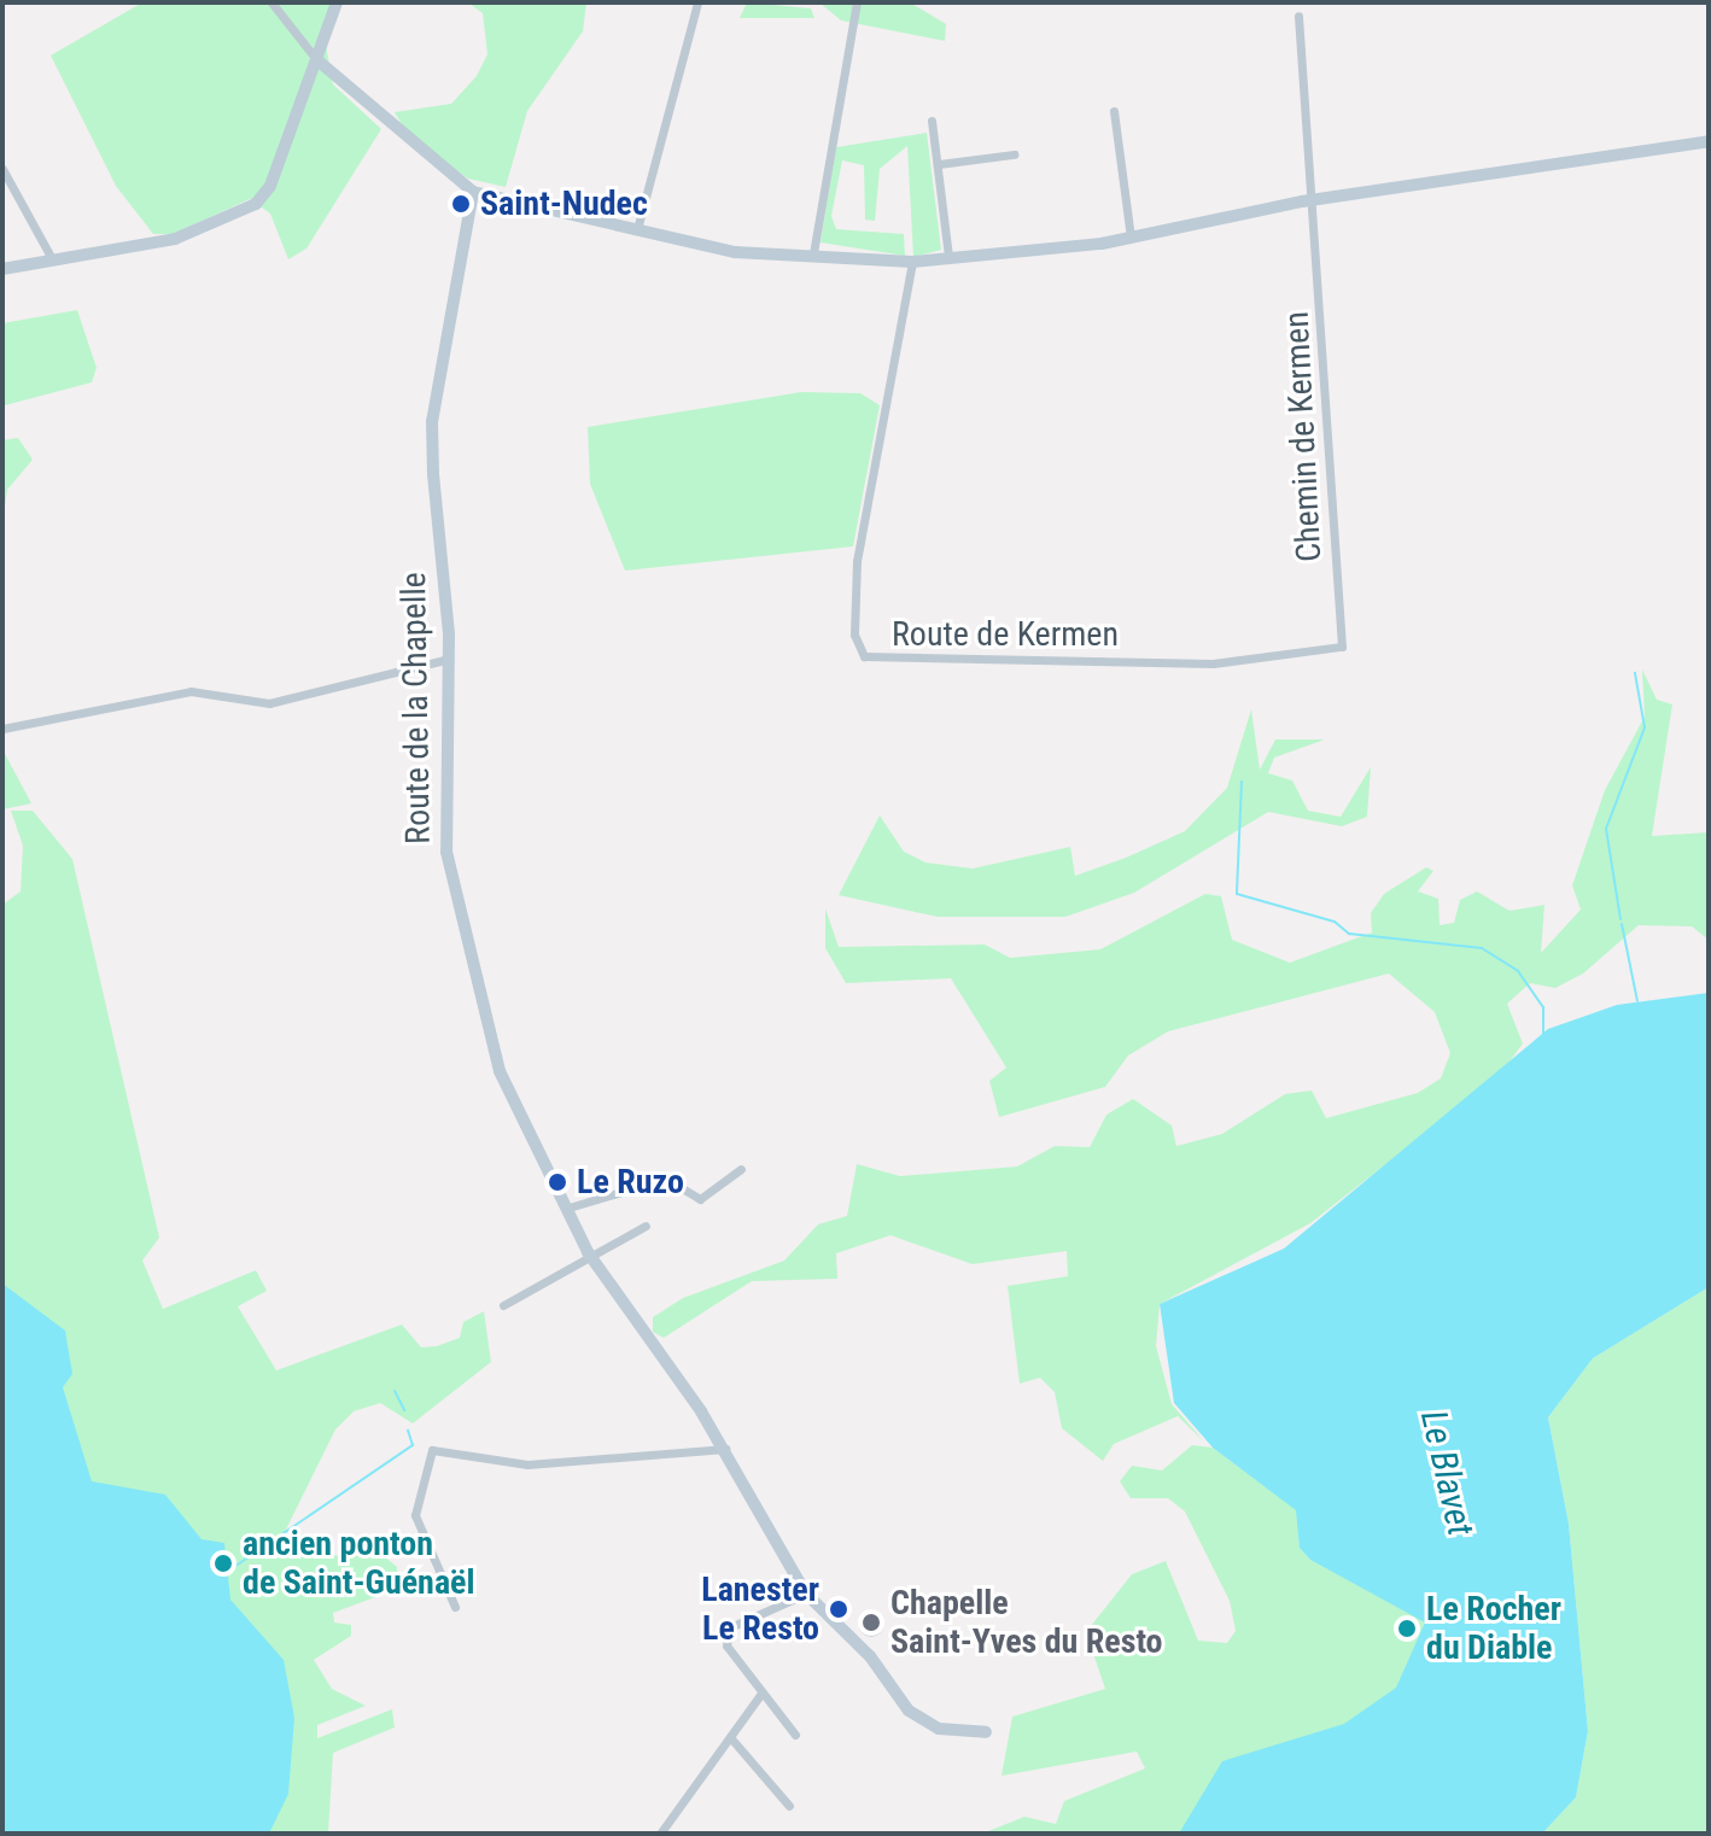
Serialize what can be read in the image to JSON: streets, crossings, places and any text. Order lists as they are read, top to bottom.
{
  "streets": {
    "street": ["Chemin de Kermen", "Route de Kermen", "Route de la Chapelle"]
  },
  "crossings": [
    ["Chemin de Kermen", "Route de Kermen"]
  ],
  "water": ["Le Blavet"],
  "places": [
    "Saint-Nudec",
    "Le Ruzo",
    "ancien ponton de Saint-Guénaël",
    "Lanester Le Resto",
    "Chapelle Saint-Yves du Resto",
    "Le Rocher du Diable"
  ]
}
